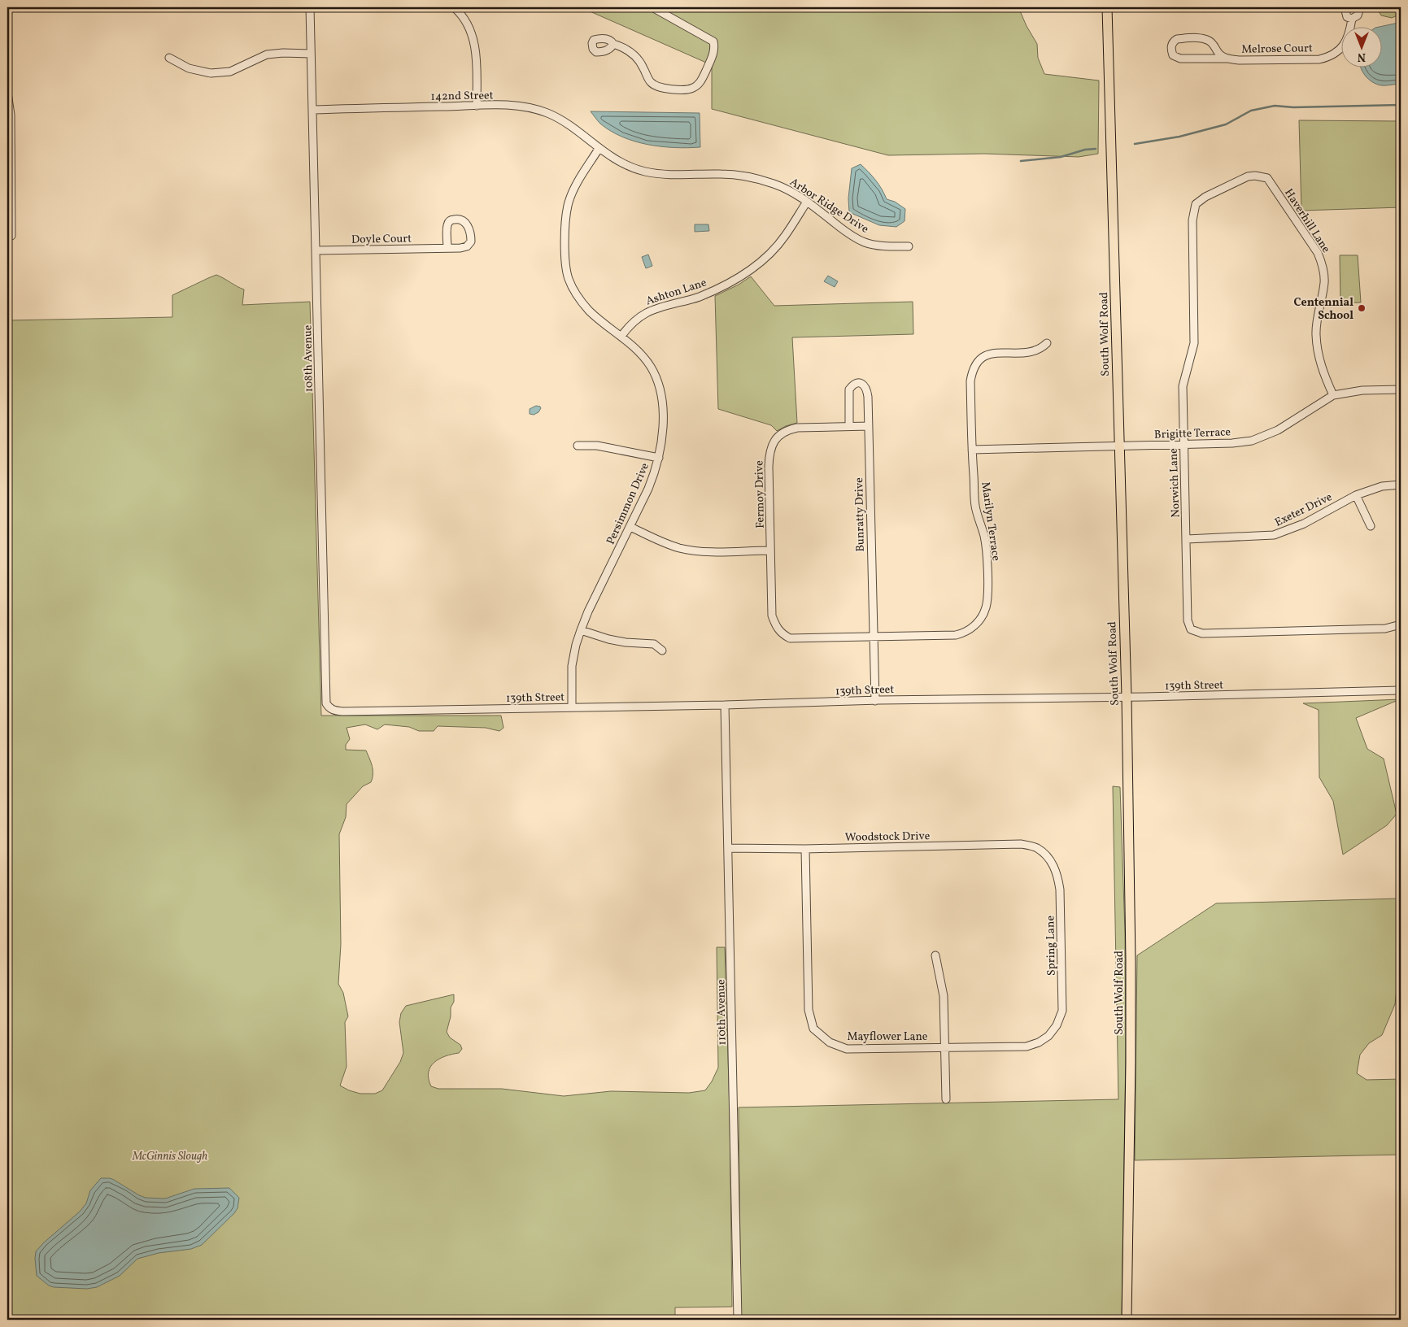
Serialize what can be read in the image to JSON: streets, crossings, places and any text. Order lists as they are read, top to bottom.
{
  "streets": {
    "main road": ["South Wolf Road"],
    "street": [
      "Melrose Court",
      "142nd Street",
      "Arbor Ridge Drive",
      "Haverhill Lane",
      "Doyle Court",
      "Ashton Lane",
      "108th Avenue",
      "Brigitte Terrace",
      "Norwich Lane",
      "Fermoy Drive",
      "Persimmon Drive",
      "Exeter Drive",
      "Bunratty Drive",
      "Marilyn Terrace",
      "139th Street",
      "Woodstock Drive",
      "Spring Lane",
      "110th Avenue",
      "Mayflower Lane"
    ]
  },
  "crossings": [
    ["142nd Street", "Arbor Ridge Drive"],
    ["142nd Street", "108th Avenue"],
    ["142nd Street", "Persimmon Drive"],
    ["Arbor Ridge Drive", "Ashton Lane"],
    ["Arbor Ridge Drive", "Persimmon Drive"],
    ["Haverhill Lane", "Brigitte Terrace"],
    ["Haverhill Lane", "Norwich Lane"],
    ["Doyle Court", "108th Avenue"],
    ["Ashton Lane", "Persimmon Drive"],
    ["South Wolf Road", "Brigitte Terrace"],
    ["South Wolf Road", "139th Street"],
    ["108th Avenue", "139th Street"],
    ["Brigitte Terrace", "Norwich Lane"],
    ["Brigitte Terrace", "Marilyn Terrace"],
    ["Norwich Lane", "Exeter Drive"],
    ["Fermoy Drive", "Bunratty Drive"],
    ["Fermoy Drive", "Marilyn Terrace"],
    ["Persimmon Drive", "139th Street"],
    ["Bunratty Drive", "Marilyn Terrace"],
    ["Bunratty Drive", "139th Street"],
    ["139th Street", "110th Avenue"],
    ["Woodstock Drive", "Spring Lane"],
    ["Woodstock Drive", "110th Avenue"],
    ["Woodstock Drive", "Mayflower Lane"],
    ["Spring Lane", "Mayflower Lane"]
  ],
  "parks": ["McGinnis Slough"],
  "places": ["Centennial School"],
  "north": "bottom"
}
